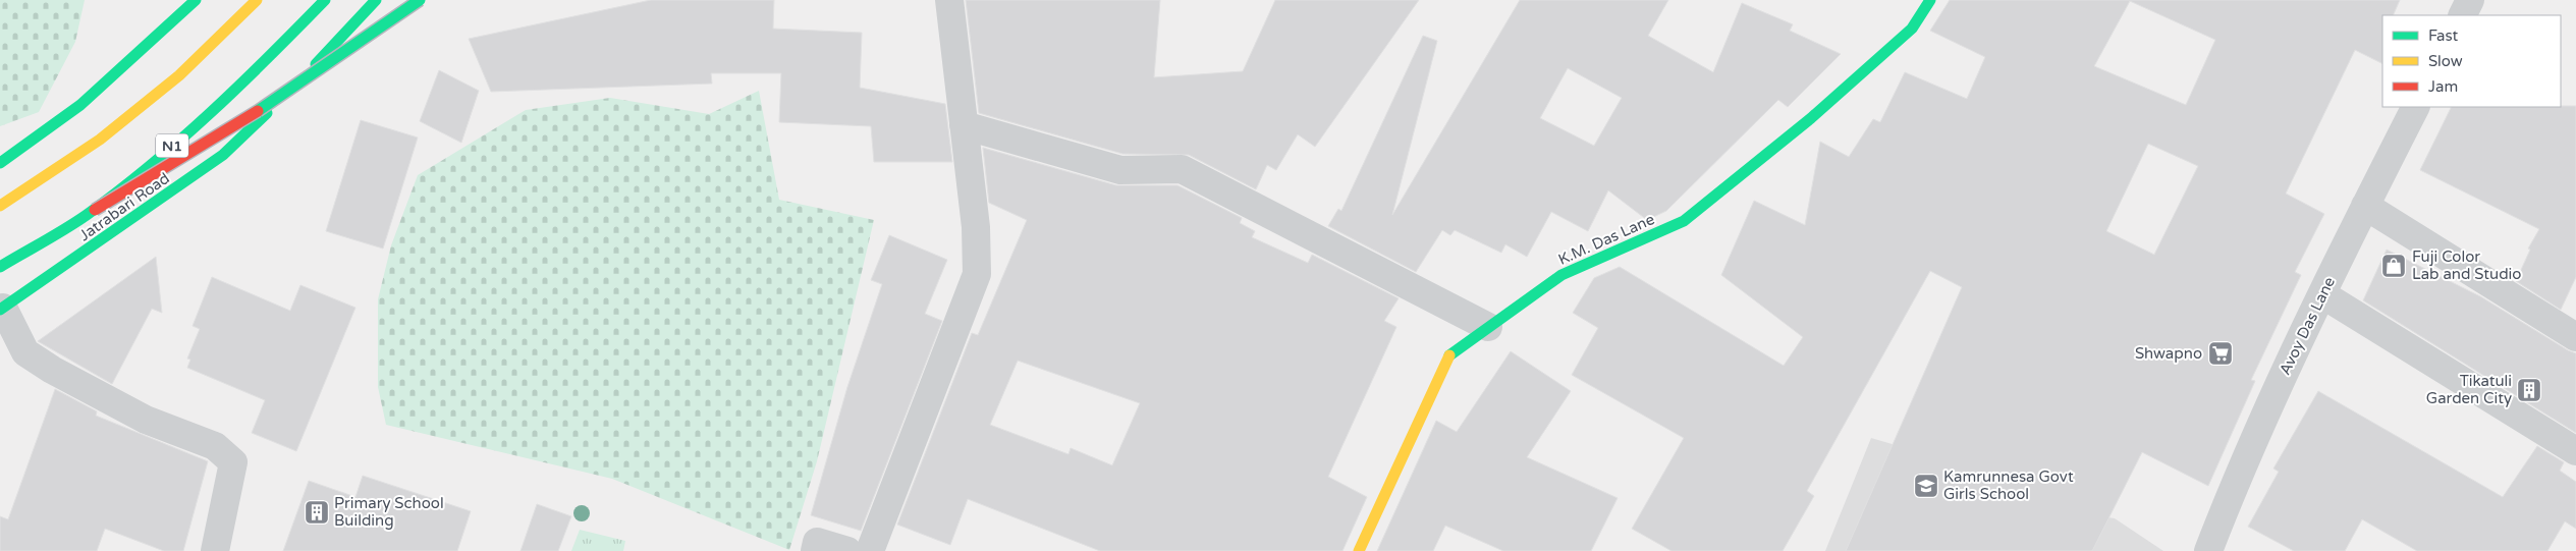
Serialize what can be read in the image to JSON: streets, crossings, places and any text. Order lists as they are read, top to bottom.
{
  "streets": {
    "main road": ["N1", "Jatrabari Road", "K.M. Das Lane"],
    "street": ["Avoy Das Lane"]
  },
  "places": {
    "shop": ["Fuji Color Lab and Studio"],
    "supermarket": ["Shwapno"],
    "building": ["Tikatuli Garden City", "Primary School Building"],
    "school or university": ["Kamrunnesa Govt Girls School"]
  },
  "legend": ["Fast", "Slow", "Jam"]
}
